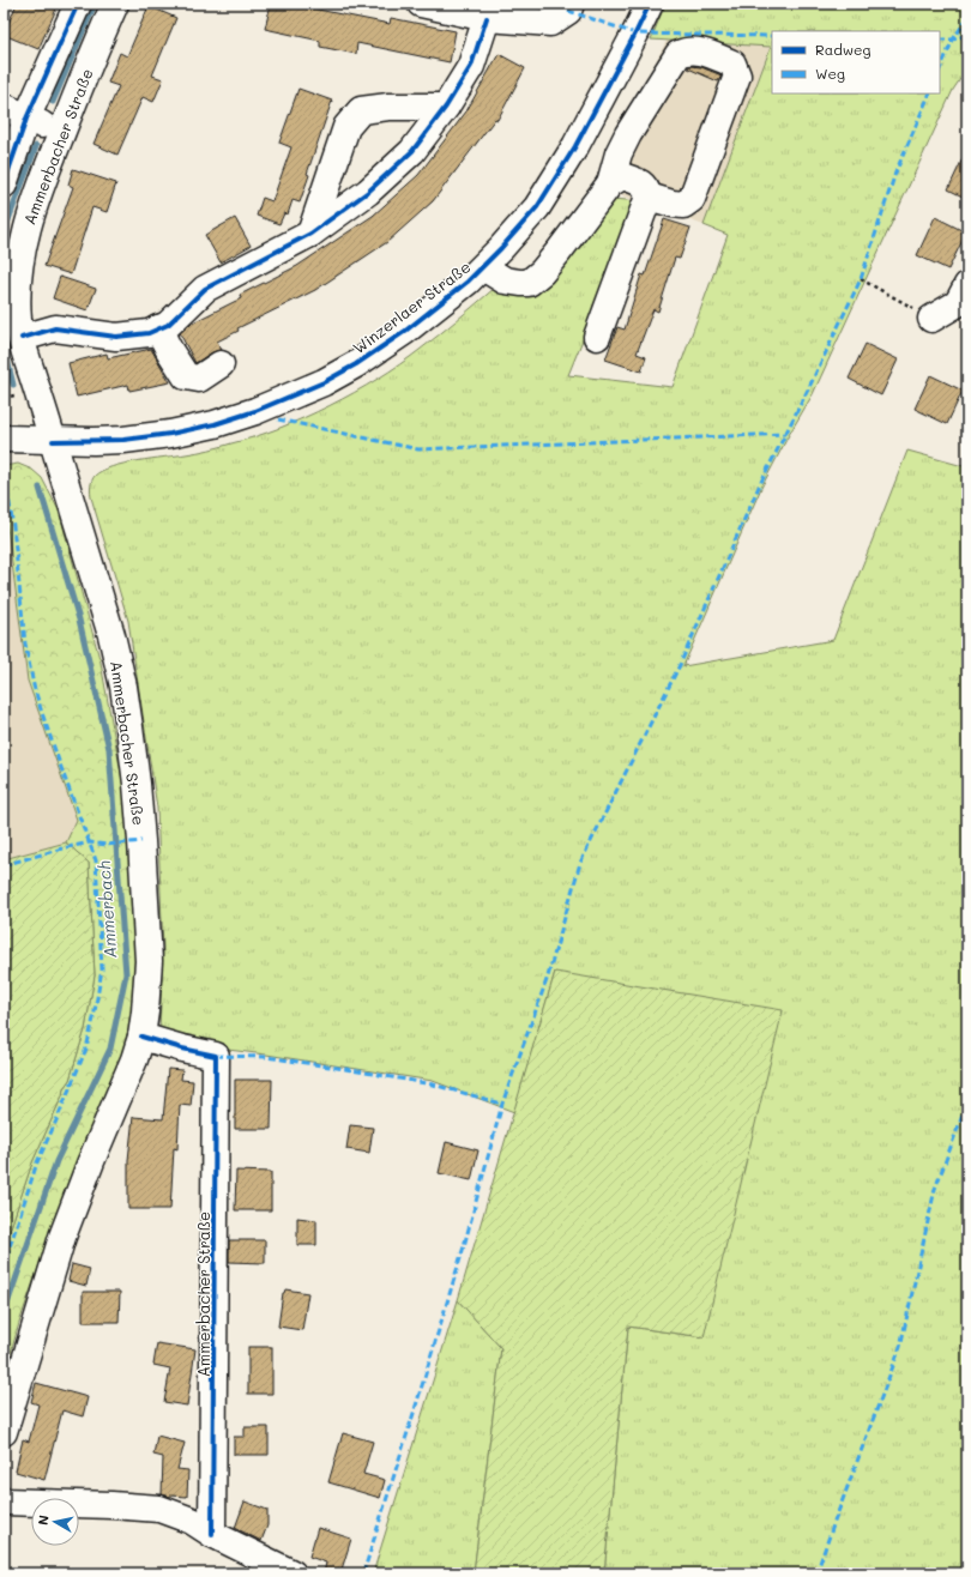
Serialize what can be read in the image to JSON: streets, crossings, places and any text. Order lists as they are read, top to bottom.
{
  "streets": {
    "street": ["Ammerbacher Straße", "Winzerlaer Straße"]
  },
  "crossings": [
    ["Ammerbacher Straße", "Winzerlaer Straße"]
  ],
  "water": ["Ammerbach"],
  "legend": ["Radweg", "Weg"],
  "north": "left"
}
